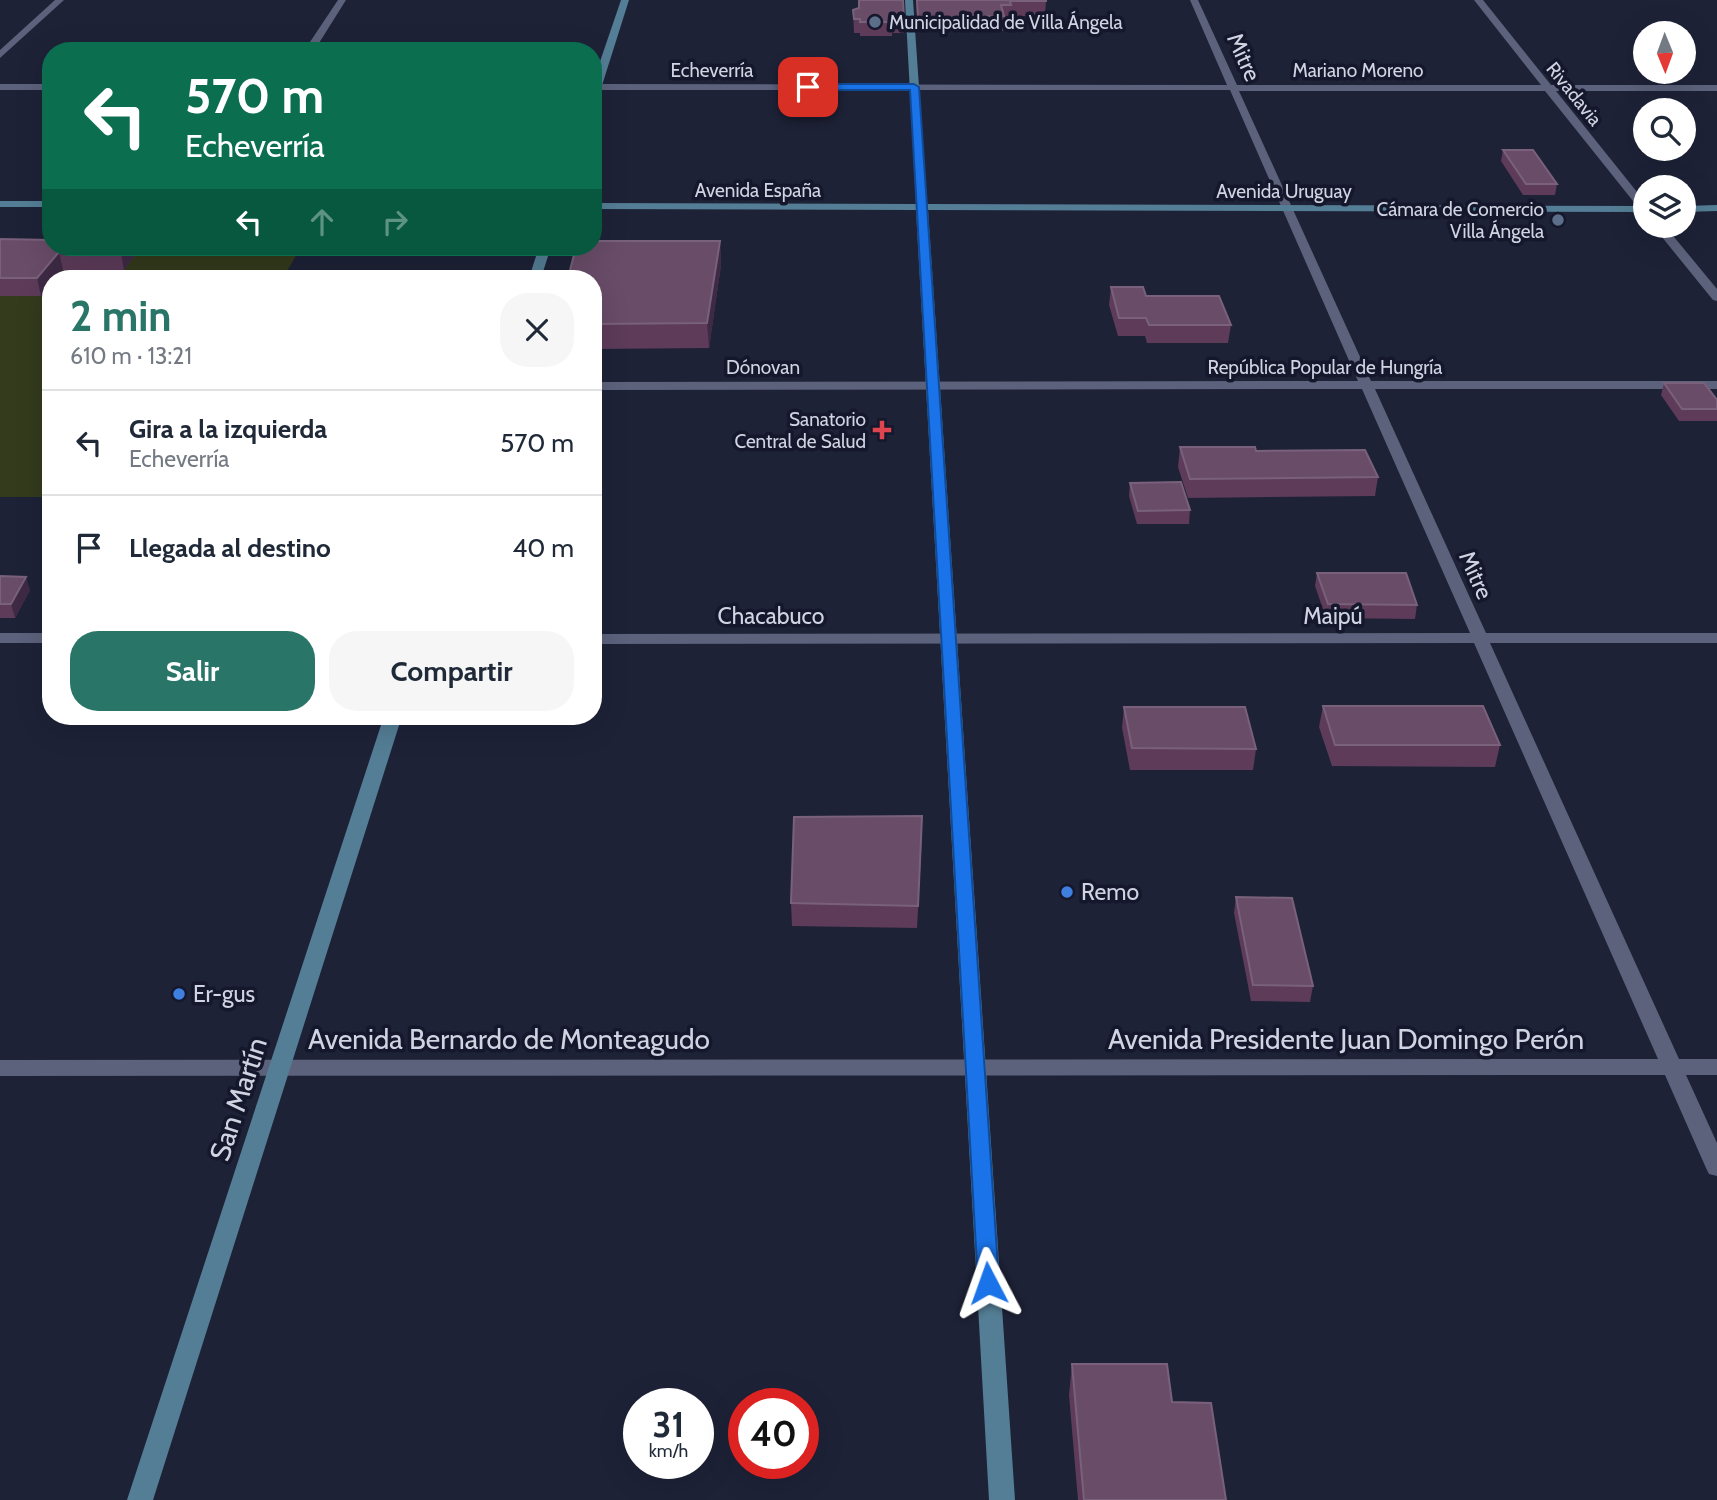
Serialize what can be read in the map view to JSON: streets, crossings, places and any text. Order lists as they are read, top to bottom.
{
  "streets": {
    "street": [
      "Mitre",
      "Echeverría",
      "Mariano Moreno",
      "Rivadavia",
      "Avenida España",
      "Avenida Uruguay",
      "Dónovan",
      "República Popular de Hungría",
      "Chacabuco",
      "Maipú",
      "Avenida Bernardo de Monteagudo",
      "Avenida Presidente Juan Domingo Perón",
      "San Martín"
    ]
  },
  "crossings": [
    ["Mitre", "Mariano Moreno"],
    ["Mitre", "Avenida Uruguay"],
    ["Mitre", "República Popular de Hungría"],
    ["Mitre", "Maipú"],
    ["Mitre", "Avenida Presidente Juan Domingo Perón"],
    ["Echeverría", "Mariano Moreno"],
    ["Mariano Moreno", "Rivadavia"],
    ["Avenida España", "Avenida Uruguay"],
    ["Dónovan", "República Popular de Hungría"],
    ["Chacabuco", "Maipú"],
    ["Avenida Bernardo de Monteagudo", "Avenida Presidente Juan Domingo Perón"],
    ["Avenida Bernardo de Monteagudo", "San Martín"]
  ],
  "places": {
    "other": [
      "Municipalidad de Villa Ángela",
      "Cámara de Comercio Villa Ángela",
      "Remo",
      "Er-gus"
    ],
    "health": ["Sanatorio Central de Salud"]
  },
  "north": "bottom",
  "page": {
    "turn": ["570 m", "Echeverría"],
    "heading": ["2 min", "610 m · 13:21"],
    "list": [
      {
        "name": "Gira a la izquierda",
        "note": "Echeverría",
        "value": "570 m"
      },
      {
        "name": "Llegada al destino",
        "value": "40 m"
      }
    ],
    "buttons": ["Salir", "Compartir"],
    "speed": "31 km/h",
    "limit": "40"
  }
}
